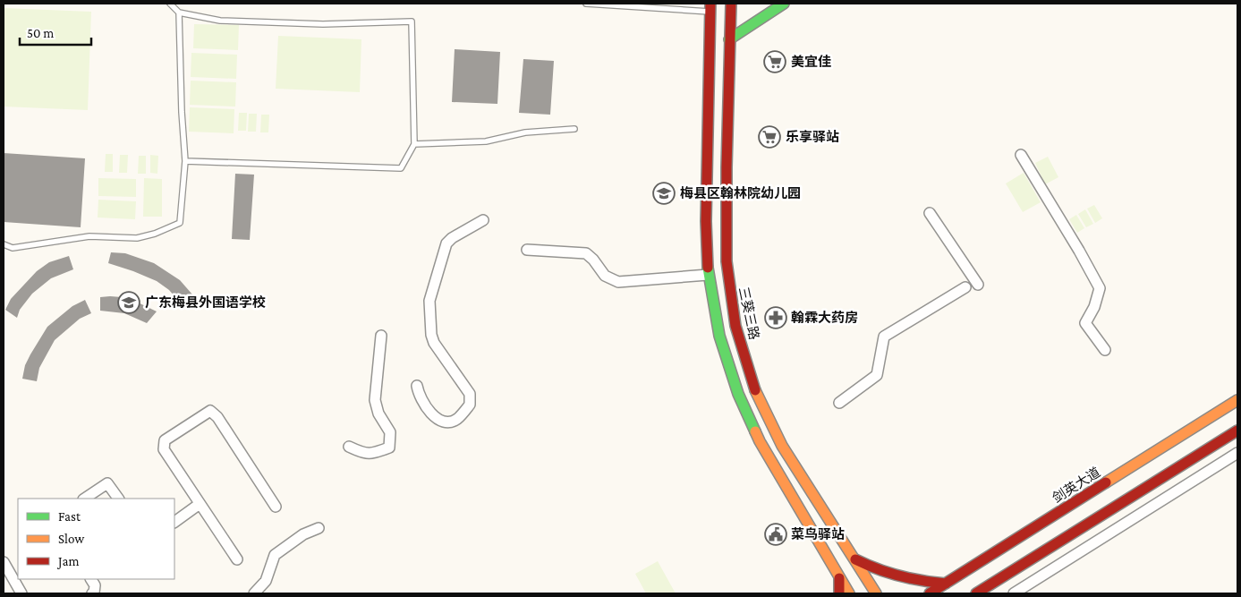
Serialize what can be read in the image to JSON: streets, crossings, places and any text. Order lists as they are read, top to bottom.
{
  "streets": {
    "street": ["三葵三路", "剑英大道"]
  },
  "places": {
    "supermarket": ["美宜佳", "乐享驿站"],
    "school or university": ["梅县区翰林院幼儿园", "广东梅县外国语学校"],
    "pharmacy": ["翰霖大药房"],
    "public building": ["菜鸟驿站"]
  },
  "legend": ["Fast", "Slow", "Jam"],
  "scale_bar": "50 m"
}
